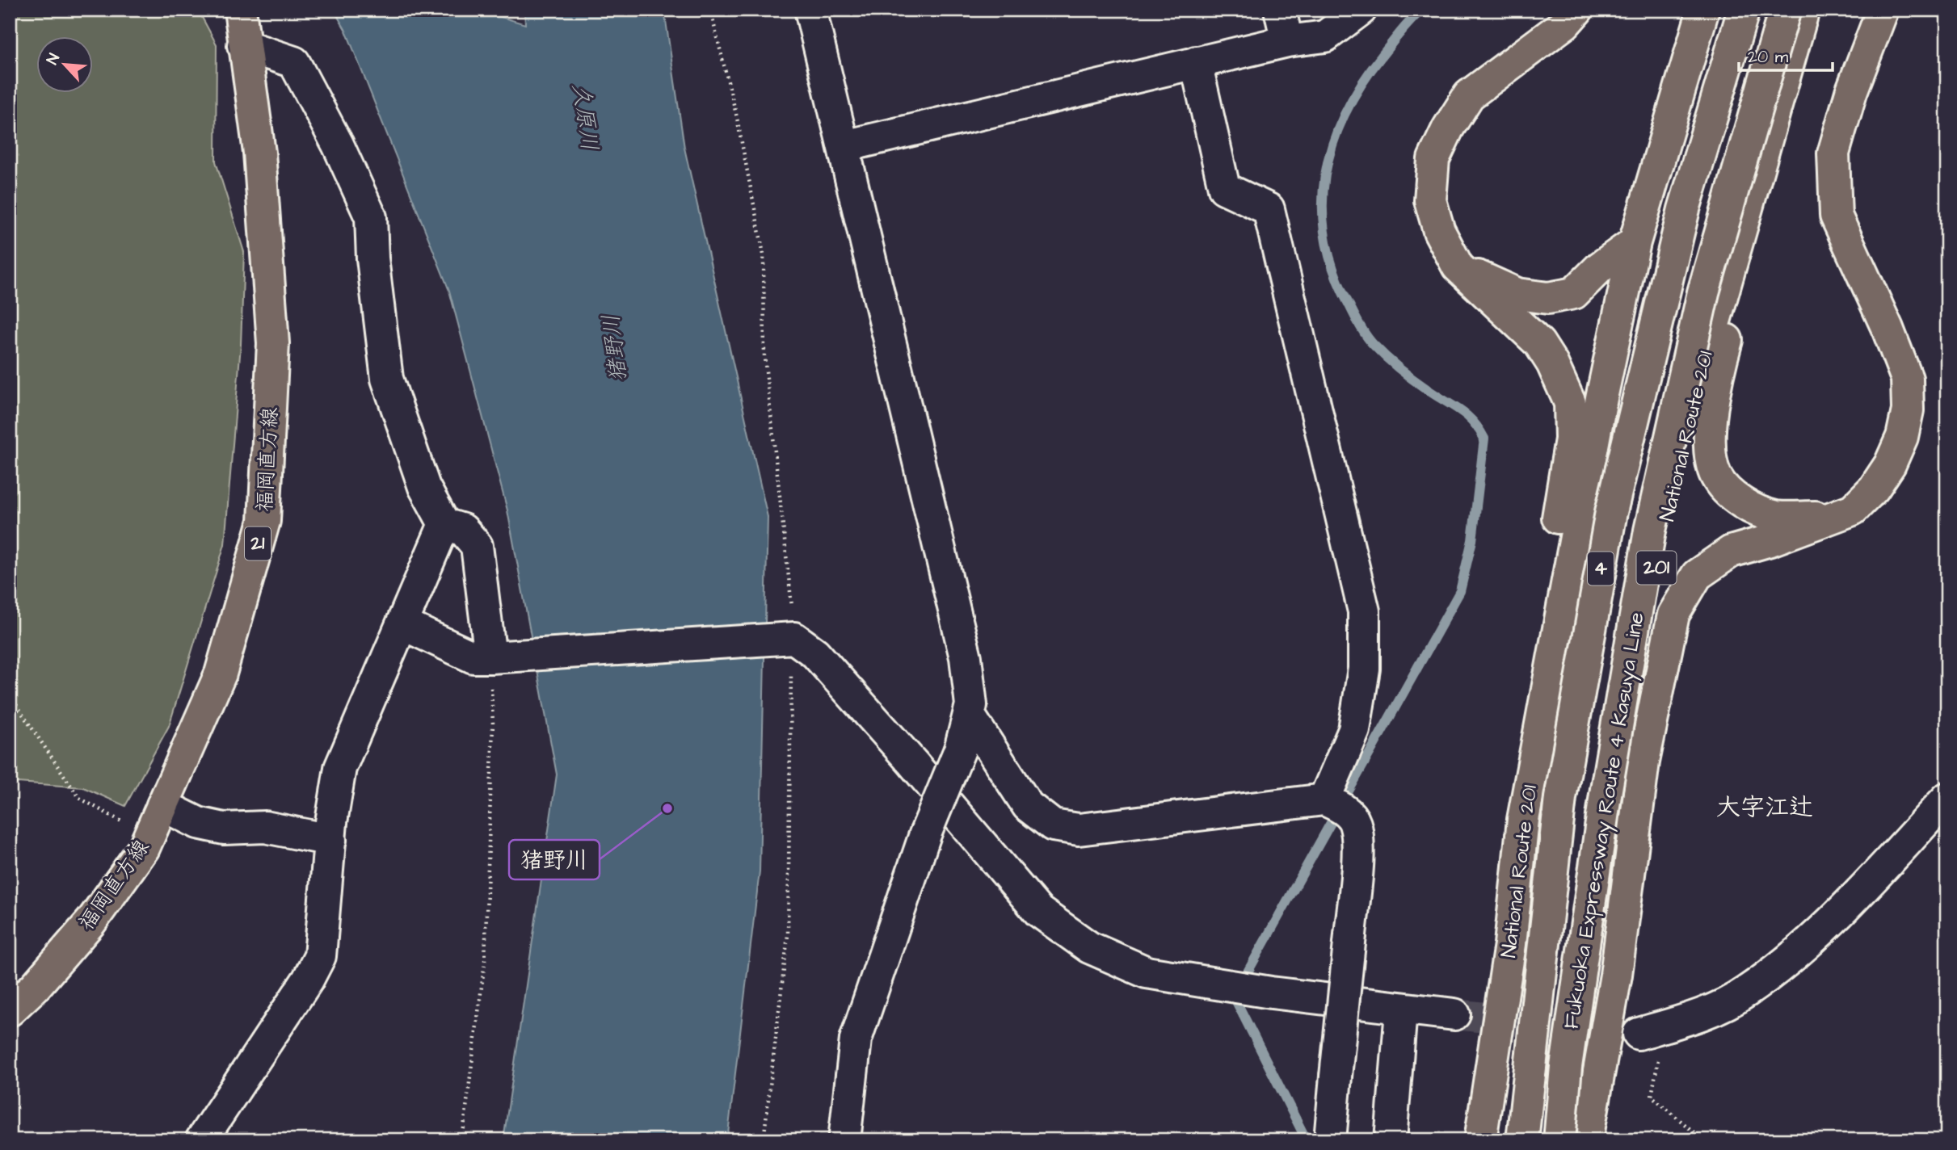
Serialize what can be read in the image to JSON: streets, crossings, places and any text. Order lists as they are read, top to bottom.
{
  "streets": {
    "main road": [
      "National Route 201",
      "福岡直方線",
      "21",
      "201",
      "4",
      "Fukuoka Expressway Route 4 Kasuya Line"
    ]
  },
  "districts": ["大字江辻"],
  "water": ["久原川", "猪野川"],
  "places": ["猪野川"],
  "scale_bar": "20 m",
  "north": "top left"
}
